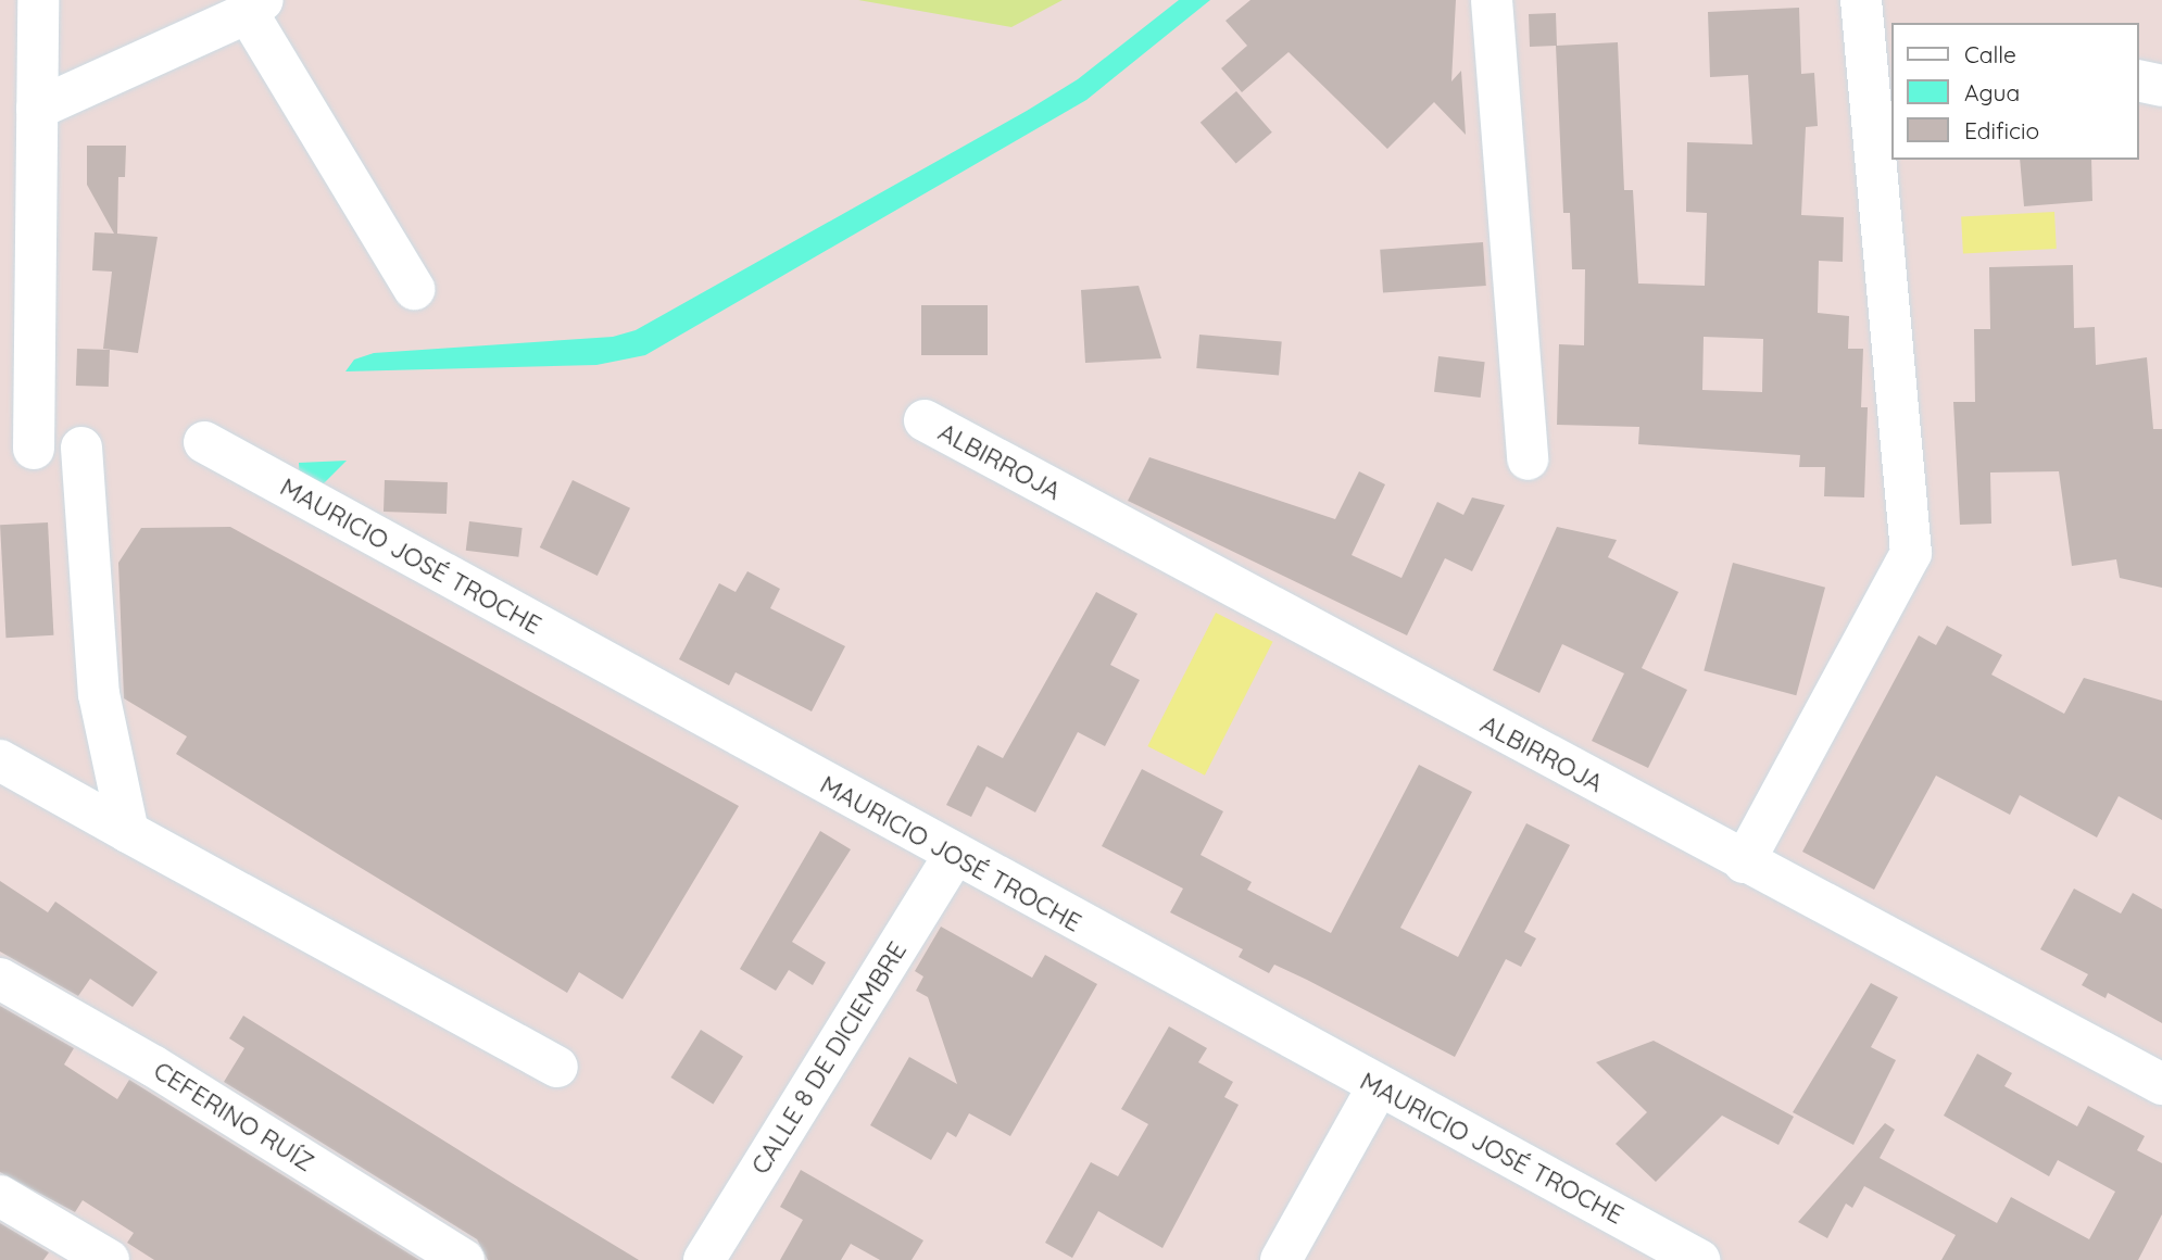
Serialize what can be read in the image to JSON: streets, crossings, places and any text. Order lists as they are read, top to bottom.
{
  "streets": {
    "street": [
      "ALBIRROJA",
      "MAURICIO JOSÉ TROCHE",
      "CALLE 8 DE DICIEMBRE",
      "CEFERINO RUÍZ"
    ]
  },
  "crossings": [
    ["MAURICIO JOSÉ TROCHE", "CALLE 8 DE DICIEMBRE"]
  ],
  "legend": ["Calle", "Agua", "Edificio"]
}
